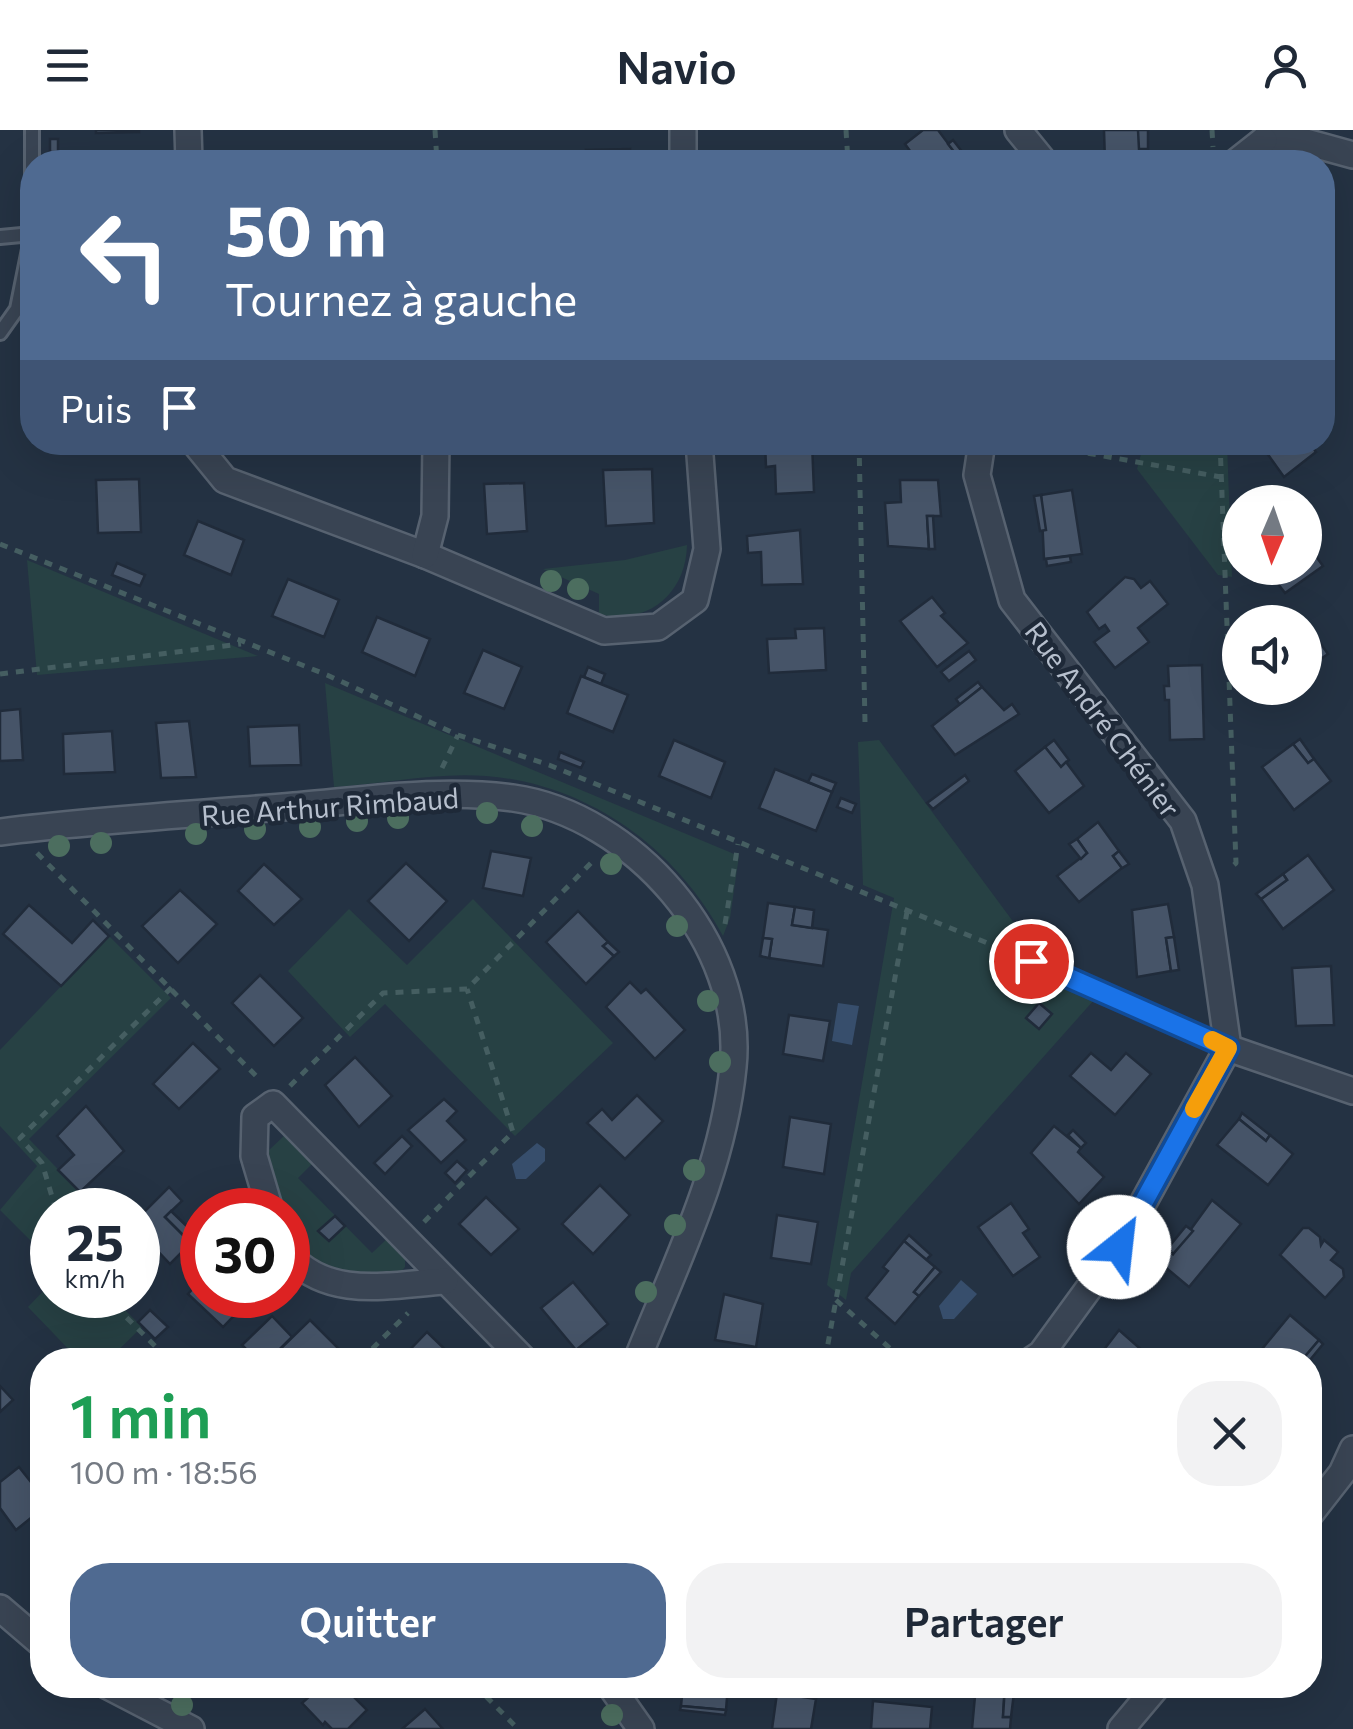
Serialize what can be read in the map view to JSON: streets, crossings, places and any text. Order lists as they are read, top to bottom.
{
  "streets": {
    "street": ["Rue André Chénier", "Rue Arthur Rimbaud"]
  },
  "north": "bottom",
  "page": {
    "header": "Navio",
    "turn": ["50 m", "Tournez à gauche"],
    "then": "Puis",
    "speed": "25 km/h",
    "limit": "30",
    "heading": ["1 min", "100 m · 18:56"],
    "buttons": ["Quitter", "Partager"]
  }
}
